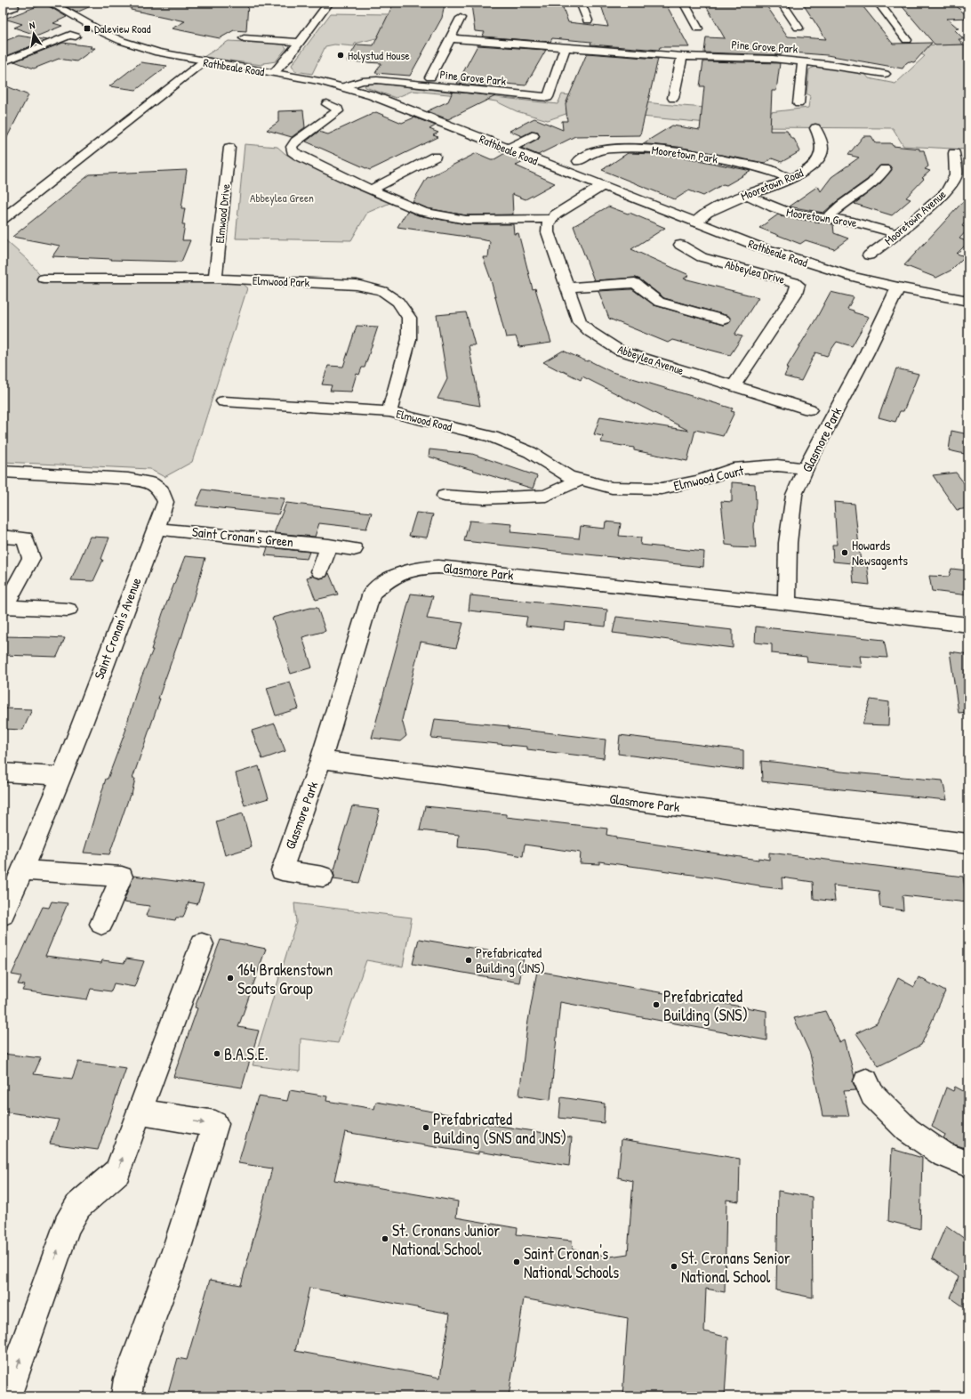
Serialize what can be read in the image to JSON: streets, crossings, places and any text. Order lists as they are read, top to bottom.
{
  "streets": {
    "street": [
      "Pine Grove Park",
      "Rathbeale Road",
      "Mooretown Park",
      "Mooretown Road",
      "Elmwood Drive",
      "Mooretown Grove",
      "Mooretown Avenue",
      "Abbeylea Drive",
      "Elmwood Park",
      "Abbeylea Avenue",
      "Elmwood Road",
      "Glasmore Park",
      "Elmwood Court",
      "Saint Cronan's Green",
      "Saint Cronan's Avenue"
    ]
  },
  "crossings": [
    ["Pine Grove Park", "Rathbeale Road"],
    ["Rathbeale Road", "Mooretown Road"],
    ["Rathbeale Road", "Glasmore Park"],
    ["Mooretown Park", "Mooretown Road"],
    ["Mooretown Road", "Mooretown Grove"],
    ["Elmwood Drive", "Elmwood Park"],
    ["Mooretown Grove", "Mooretown Avenue"],
    ["Abbeylea Drive", "Abbeylea Avenue"],
    ["Elmwood Park", "Elmwood Road"],
    ["Elmwood Road", "Elmwood Court"],
    ["Glasmore Park", "Elmwood Court"],
    ["Saint Cronan's Green", "Saint Cronan's Avenue"]
  ],
  "parks": ["Abbeylea Green"],
  "places": {
    "transit": ["Daleview Road"],
    "other": [
      "Holystud House",
      "Howards Newsagents",
      "Prefabricated Building (JNS)",
      "164 Brakenstown Scouts Group",
      "Prefabricated Building (SNS)",
      "B.A.S.E.",
      "Prefabricated Building (SNS and JNS)",
      "St. Cronans Junior National School",
      "Saint Cronan's National Schools",
      "St. Cronans Senior National School"
    ]
  },
  "north": "top"
}
